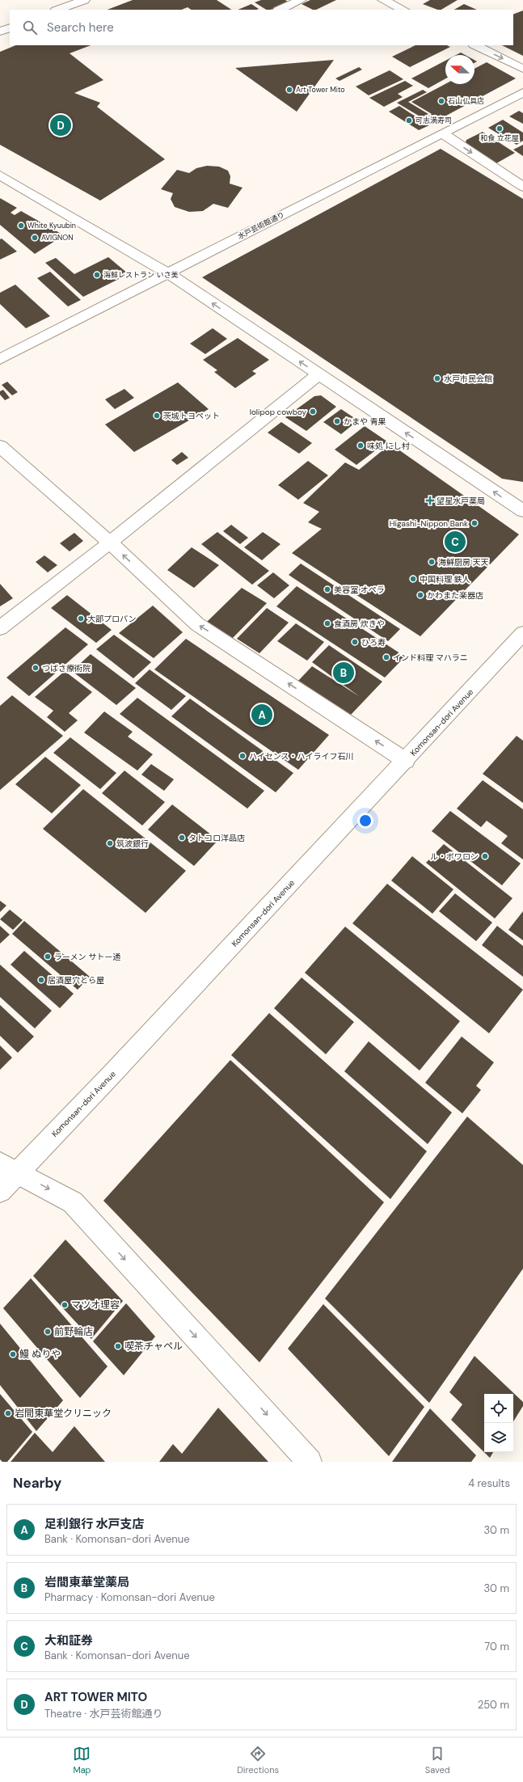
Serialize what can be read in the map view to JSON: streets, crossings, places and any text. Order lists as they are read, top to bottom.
{
  "streets": {
    "main road": ["水戸芸術館通り", "Komonsan-dori Avenue"]
  },
  "places": {
    "other": [
      "Art Tower Mito",
      "石山仏具店",
      "可志満寿司",
      "和食 立花屋",
      "White Kyuubin",
      "AVIGNON",
      "海鮮レストラン いさ美",
      "水戸市民会館",
      "lolipop cowboy",
      "茨城トヨペット",
      "かまや 青果",
      "味処 にし村",
      "Higashi-Nippon Bank",
      "海鮮厨房 天天",
      "中国料理 鉄人",
      "美容室 オペラ",
      "かわまた楽器店",
      "大部プロパン",
      "食酒房 炊きや",
      "ひろ寿",
      "インド料理 マハラニ",
      "つばさ療術院",
      "ハイセンス・ハイライフ石川",
      "タトコロ洋品店",
      "筑波銀行",
      "ル・ポワロン",
      "ラーメン サトー通",
      "居酒屋穴とら屋",
      "マツオ理容",
      "前野輪店",
      "喫茶チャペル",
      "鰻 ぬりや",
      "岩間東華堂クリニック"
    ],
    "health": ["望星水戸薬局"]
  },
  "north": "left",
  "page": {
    "search": "Search here",
    "pins": [
      "D",
      "C",
      "B",
      "A"
    ],
    "heading": ["Nearby", "4 results"],
    "list": [
      {
        "mark": "A",
        "name": "足利銀行 水戸支店",
        "note": "Bank · Komonsan-dori Avenue",
        "value": "30 m"
      },
      {
        "mark": "B",
        "name": "岩間東華堂薬局",
        "note": "Pharmacy · Komonsan-dori Avenue",
        "value": "30 m"
      },
      {
        "mark": "C",
        "name": "大和証券",
        "note": "Bank · Komonsan-dori Avenue",
        "value": "70 m"
      },
      {
        "mark": "D",
        "name": "ART TOWER MITO",
        "note": "Theatre · 水戸芸術館通り",
        "value": "250 m"
      }
    ],
    "nav": ["Map", "Directions", "Saved"]
  }
}
